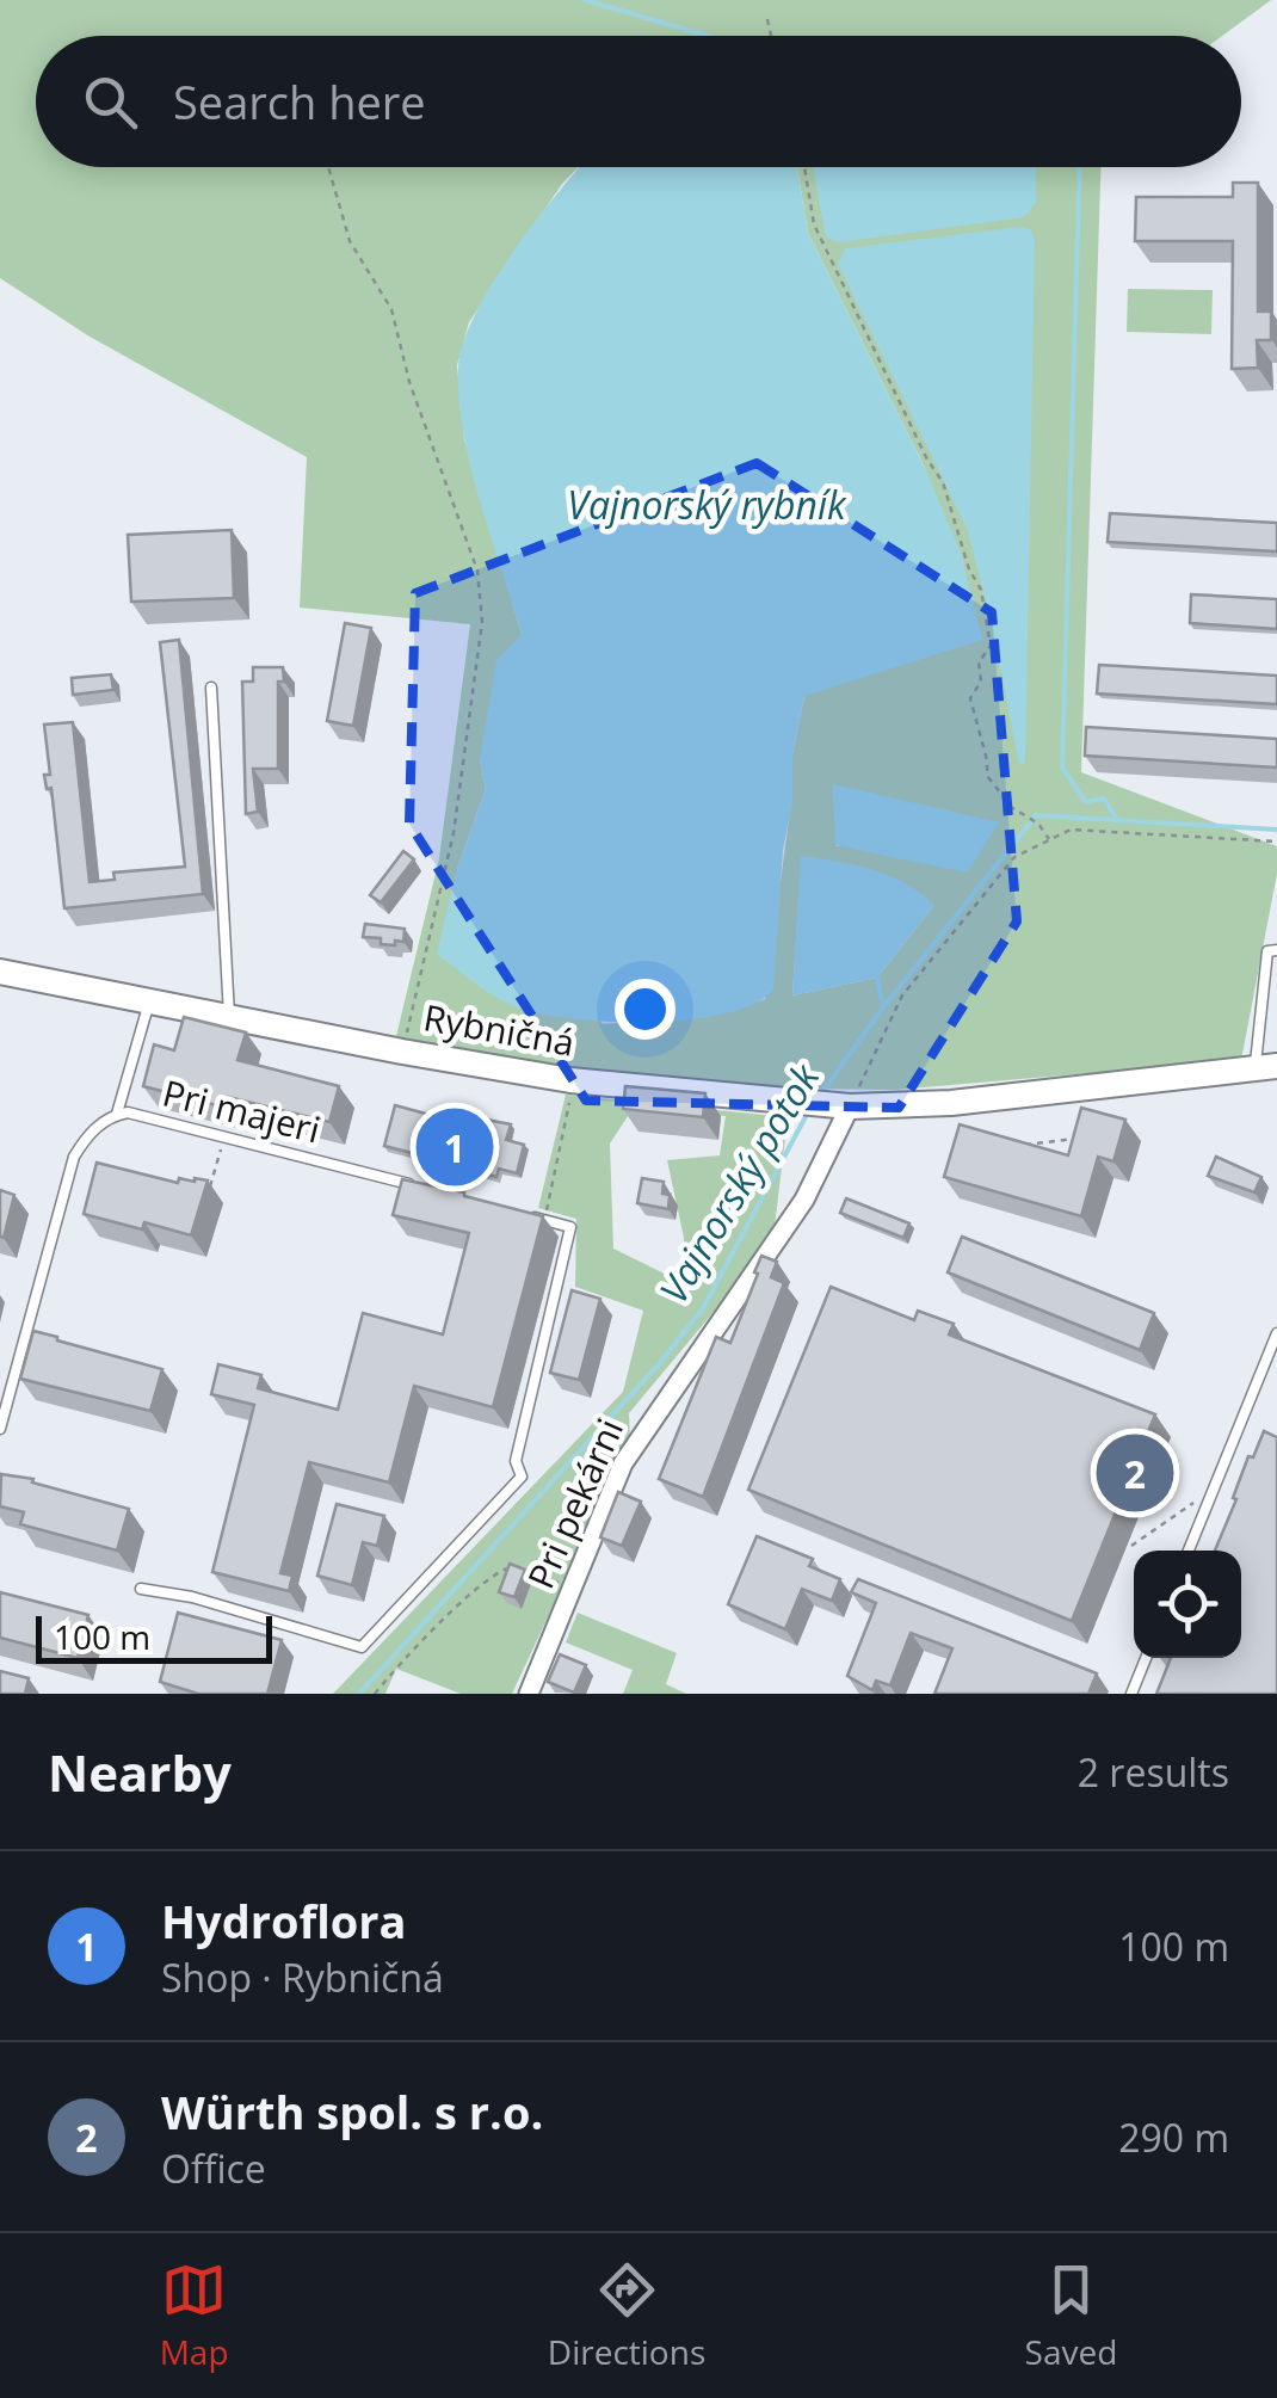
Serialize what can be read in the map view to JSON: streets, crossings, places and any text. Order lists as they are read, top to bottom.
{
  "streets": {
    "main road": ["Rybničná"],
    "street": ["Pri pekárni"],
    "lane": ["Pri majeri"]
  },
  "crossings": [
    ["Rybničná", "Pri pekárni"]
  ],
  "water": ["Vajnorský rybník", "Vajnorský potok"],
  "scale_bar": "100 m",
  "page": {
    "search": "Search here",
    "pins": ["1", "2"],
    "scale": "100 m",
    "heading": ["Nearby", "2 results"],
    "list": [
      {
        "mark": "1",
        "name": "Hydroflora",
        "note": "Shop · Rybničná",
        "value": "100 m"
      },
      {
        "mark": "2",
        "name": "Würth spol. s r.o.",
        "note": "Office",
        "value": "290 m"
      }
    ],
    "nav": ["Map", "Directions", "Saved"]
  }
}
